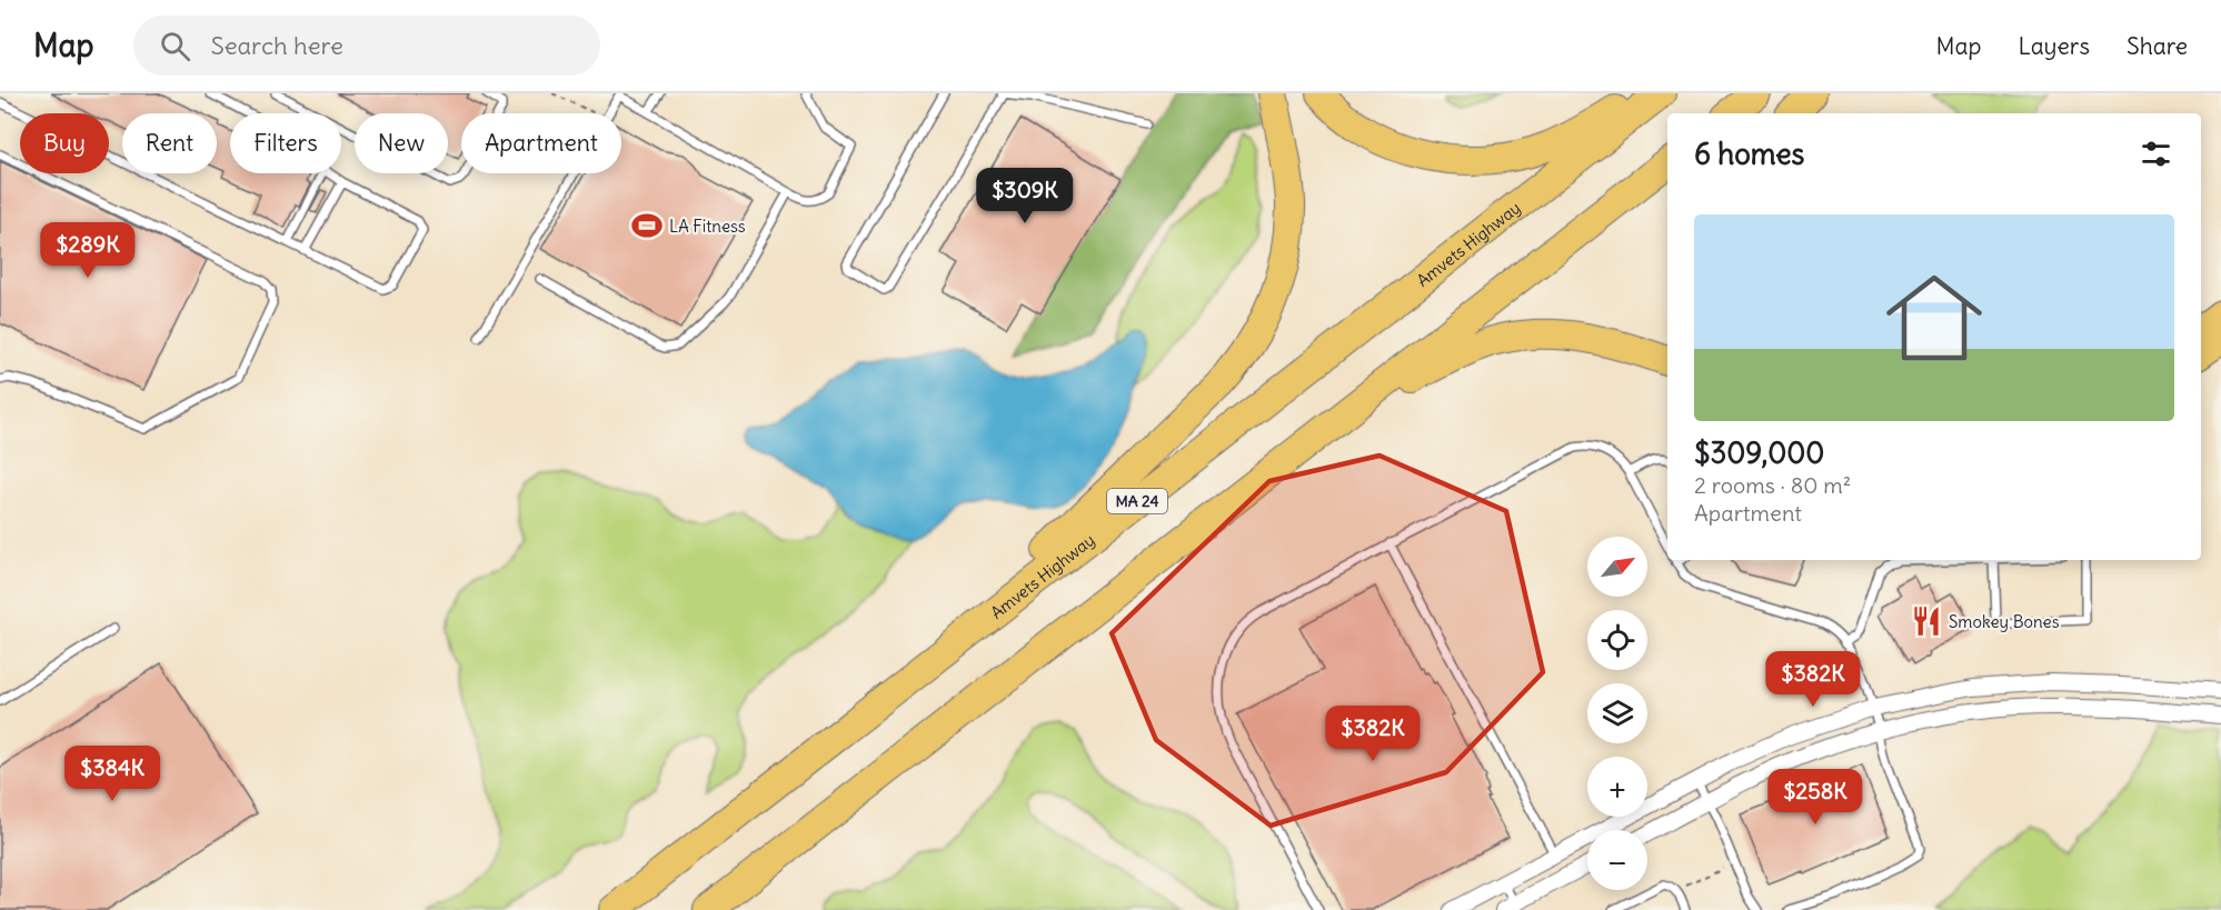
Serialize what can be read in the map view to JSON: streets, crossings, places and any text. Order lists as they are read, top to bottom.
{
  "streets": {
    "highway": ["Amvets Highway", "MA 24"]
  },
  "places": {
    "sports": ["LA Fitness"],
    "restaurant": ["Smokey Bones"]
  },
  "north": "top right",
  "page": {
    "header": "Map",
    "search": "Search here",
    "nav": ["Map", "Layers", "Share"],
    "chip": [
      "Buy",
      "Rent",
      "Filters",
      "New",
      "Apartment"
    ],
    "heading": "6 homes",
    "price": [
      "$309K",
      "$289K",
      "$382K",
      "$382K",
      "$384K",
      "$258K"
    ],
    "list": [
      {
        "name": "$309,000",
        "note": "2 rooms · 80 m² · Apartment"
      }
    ],
    "map_buttons": ["+", "−"]
  }
}
